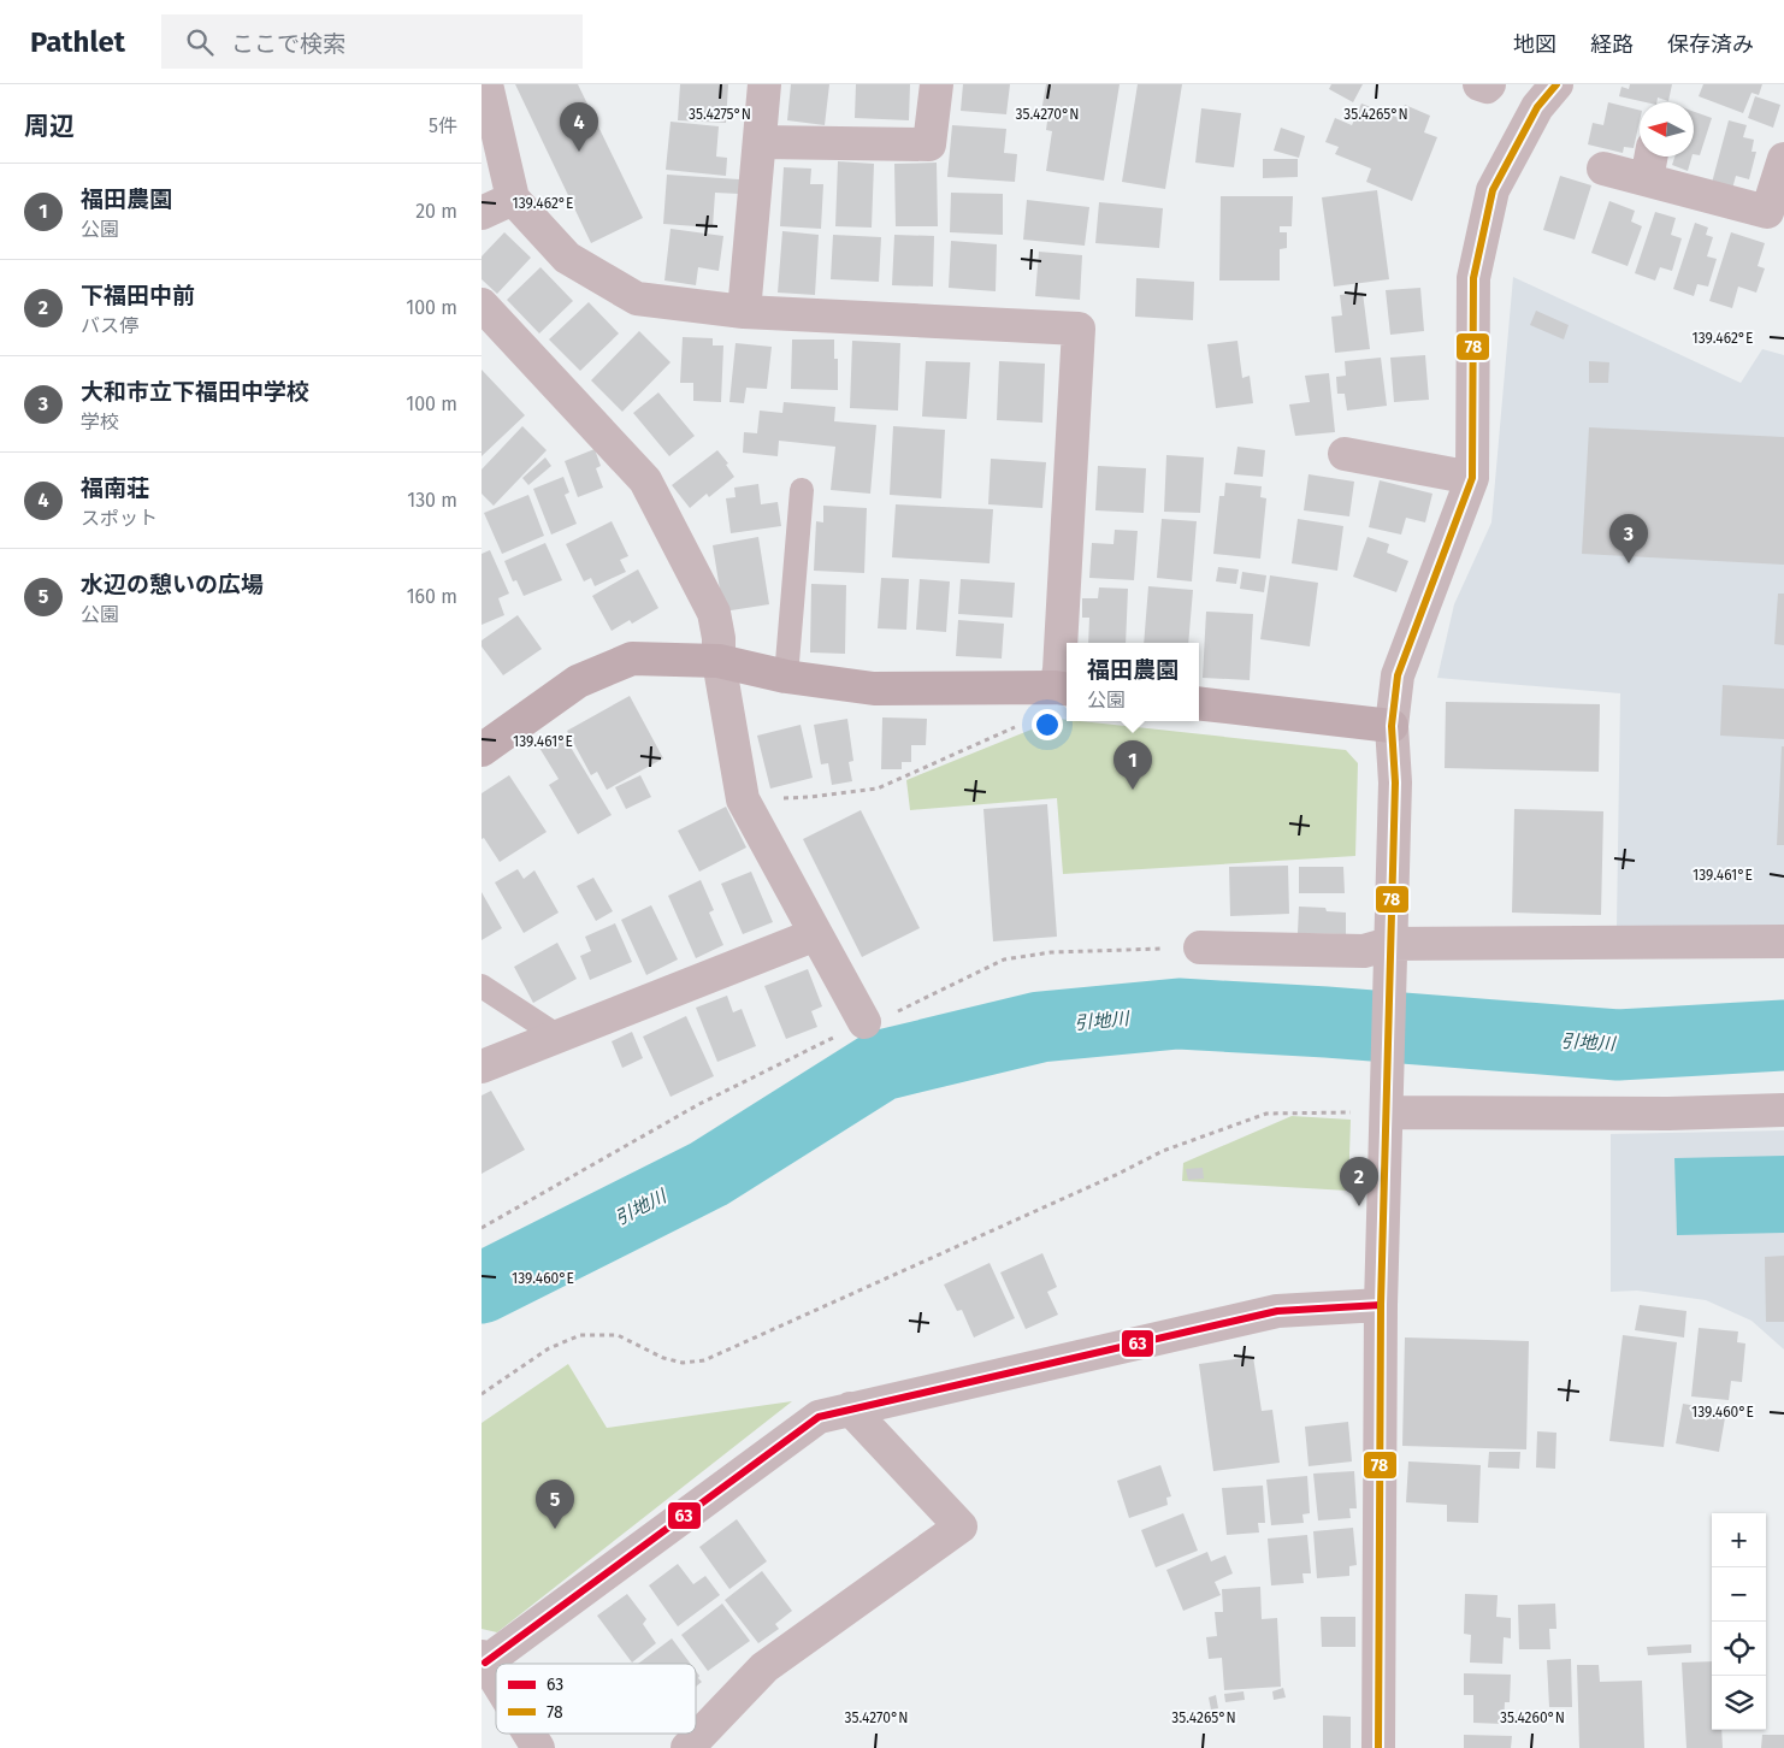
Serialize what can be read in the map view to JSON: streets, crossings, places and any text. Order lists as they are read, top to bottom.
{
  "water": ["引地川"],
  "lines": ["transit line 78", "transit line 63"],
  "legend": ["63", "78"],
  "north": "left",
  "page": {
    "header": "Pathlet",
    "search": "ここで検索",
    "nav": ["地図", "経路", "保存済み"],
    "heading": ["周辺", "5件"],
    "pins": [
      "4",
      "3",
      "1",
      "2",
      "5"
    ],
    "list": [
      {
        "mark": "1",
        "name": "福田農園",
        "note": "公園",
        "value": "20 m"
      },
      {
        "mark": "2",
        "name": "下福田中前",
        "note": "バス停",
        "value": "100 m"
      },
      {
        "mark": "3",
        "name": "大和市立下福田中学校",
        "note": "学校",
        "value": "100 m"
      },
      {
        "mark": "4",
        "name": "福南荘",
        "note": "スポット",
        "value": "130 m"
      },
      {
        "mark": "5",
        "name": "水辺の憩いの広場",
        "note": "公園",
        "value": "160 m"
      }
    ],
    "popup": ["福田農園", "公園"],
    "map_buttons": ["+", "−"]
  },
  "coordinates": [
    "35.4275°N",
    "35.4270°N",
    "35.4265°N",
    "139.462°E",
    "139.461°E",
    "139.460°E",
    "35.4260°N"
  ]
}
